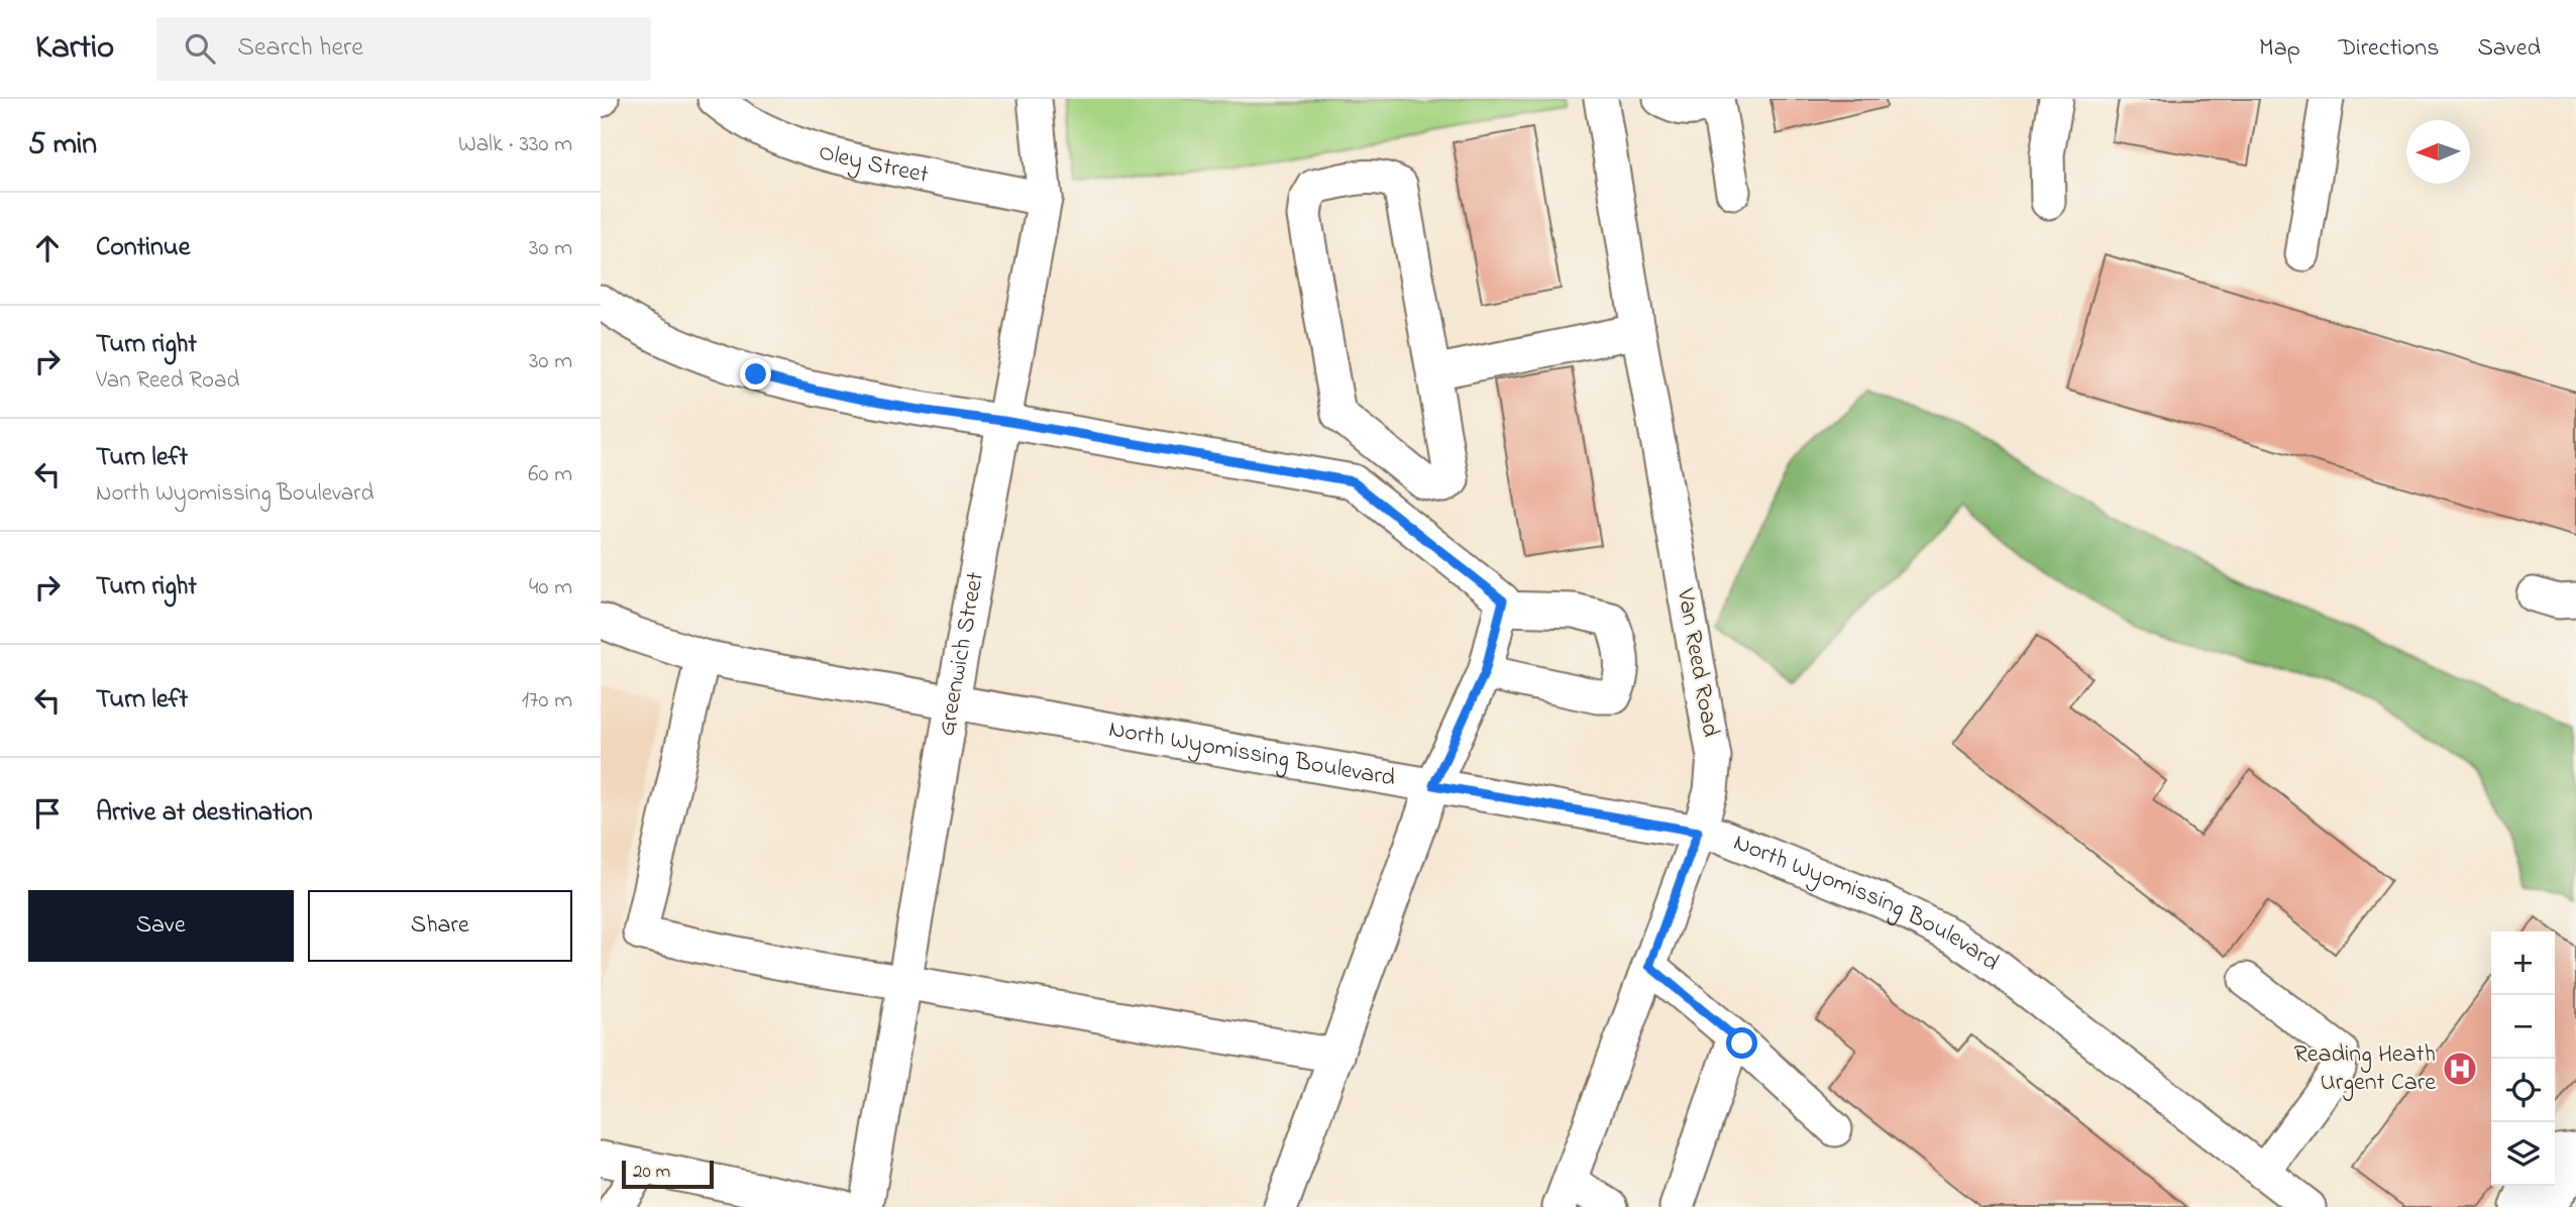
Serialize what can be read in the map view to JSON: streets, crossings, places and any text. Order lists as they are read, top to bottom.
{
  "streets": {
    "street": [
      "Oley Street",
      "Greenwich Street",
      "Van Reed Road",
      "North Wyomissing Boulevard"
    ]
  },
  "crossings": [
    ["Oley Street", "Greenwich Street"],
    ["Greenwich Street", "North Wyomissing Boulevard"],
    ["Van Reed Road", "North Wyomissing Boulevard"]
  ],
  "places": {
    "hospital": ["Reading Heath Urgent Care"]
  },
  "scale_bar": "20 m",
  "north": "left",
  "page": {
    "header": "Kartio",
    "search": "Search here",
    "nav": ["Map", "Directions", "Saved"],
    "heading": ["5 min", "Walk · 330 m"],
    "list": [
      ["Continue", "30 m"],
      ["Turn right", "Van Reed Road", "30 m"],
      ["Turn left", "North Wyomissing Boulevard", "60 m"],
      ["Turn right", "40 m"],
      ["Turn left", "170 m"],
      "Arrive at destination"
    ],
    "buttons": ["Save", "Share"],
    "map_buttons": ["+", "−"],
    "scale": "20 m"
  }
}
